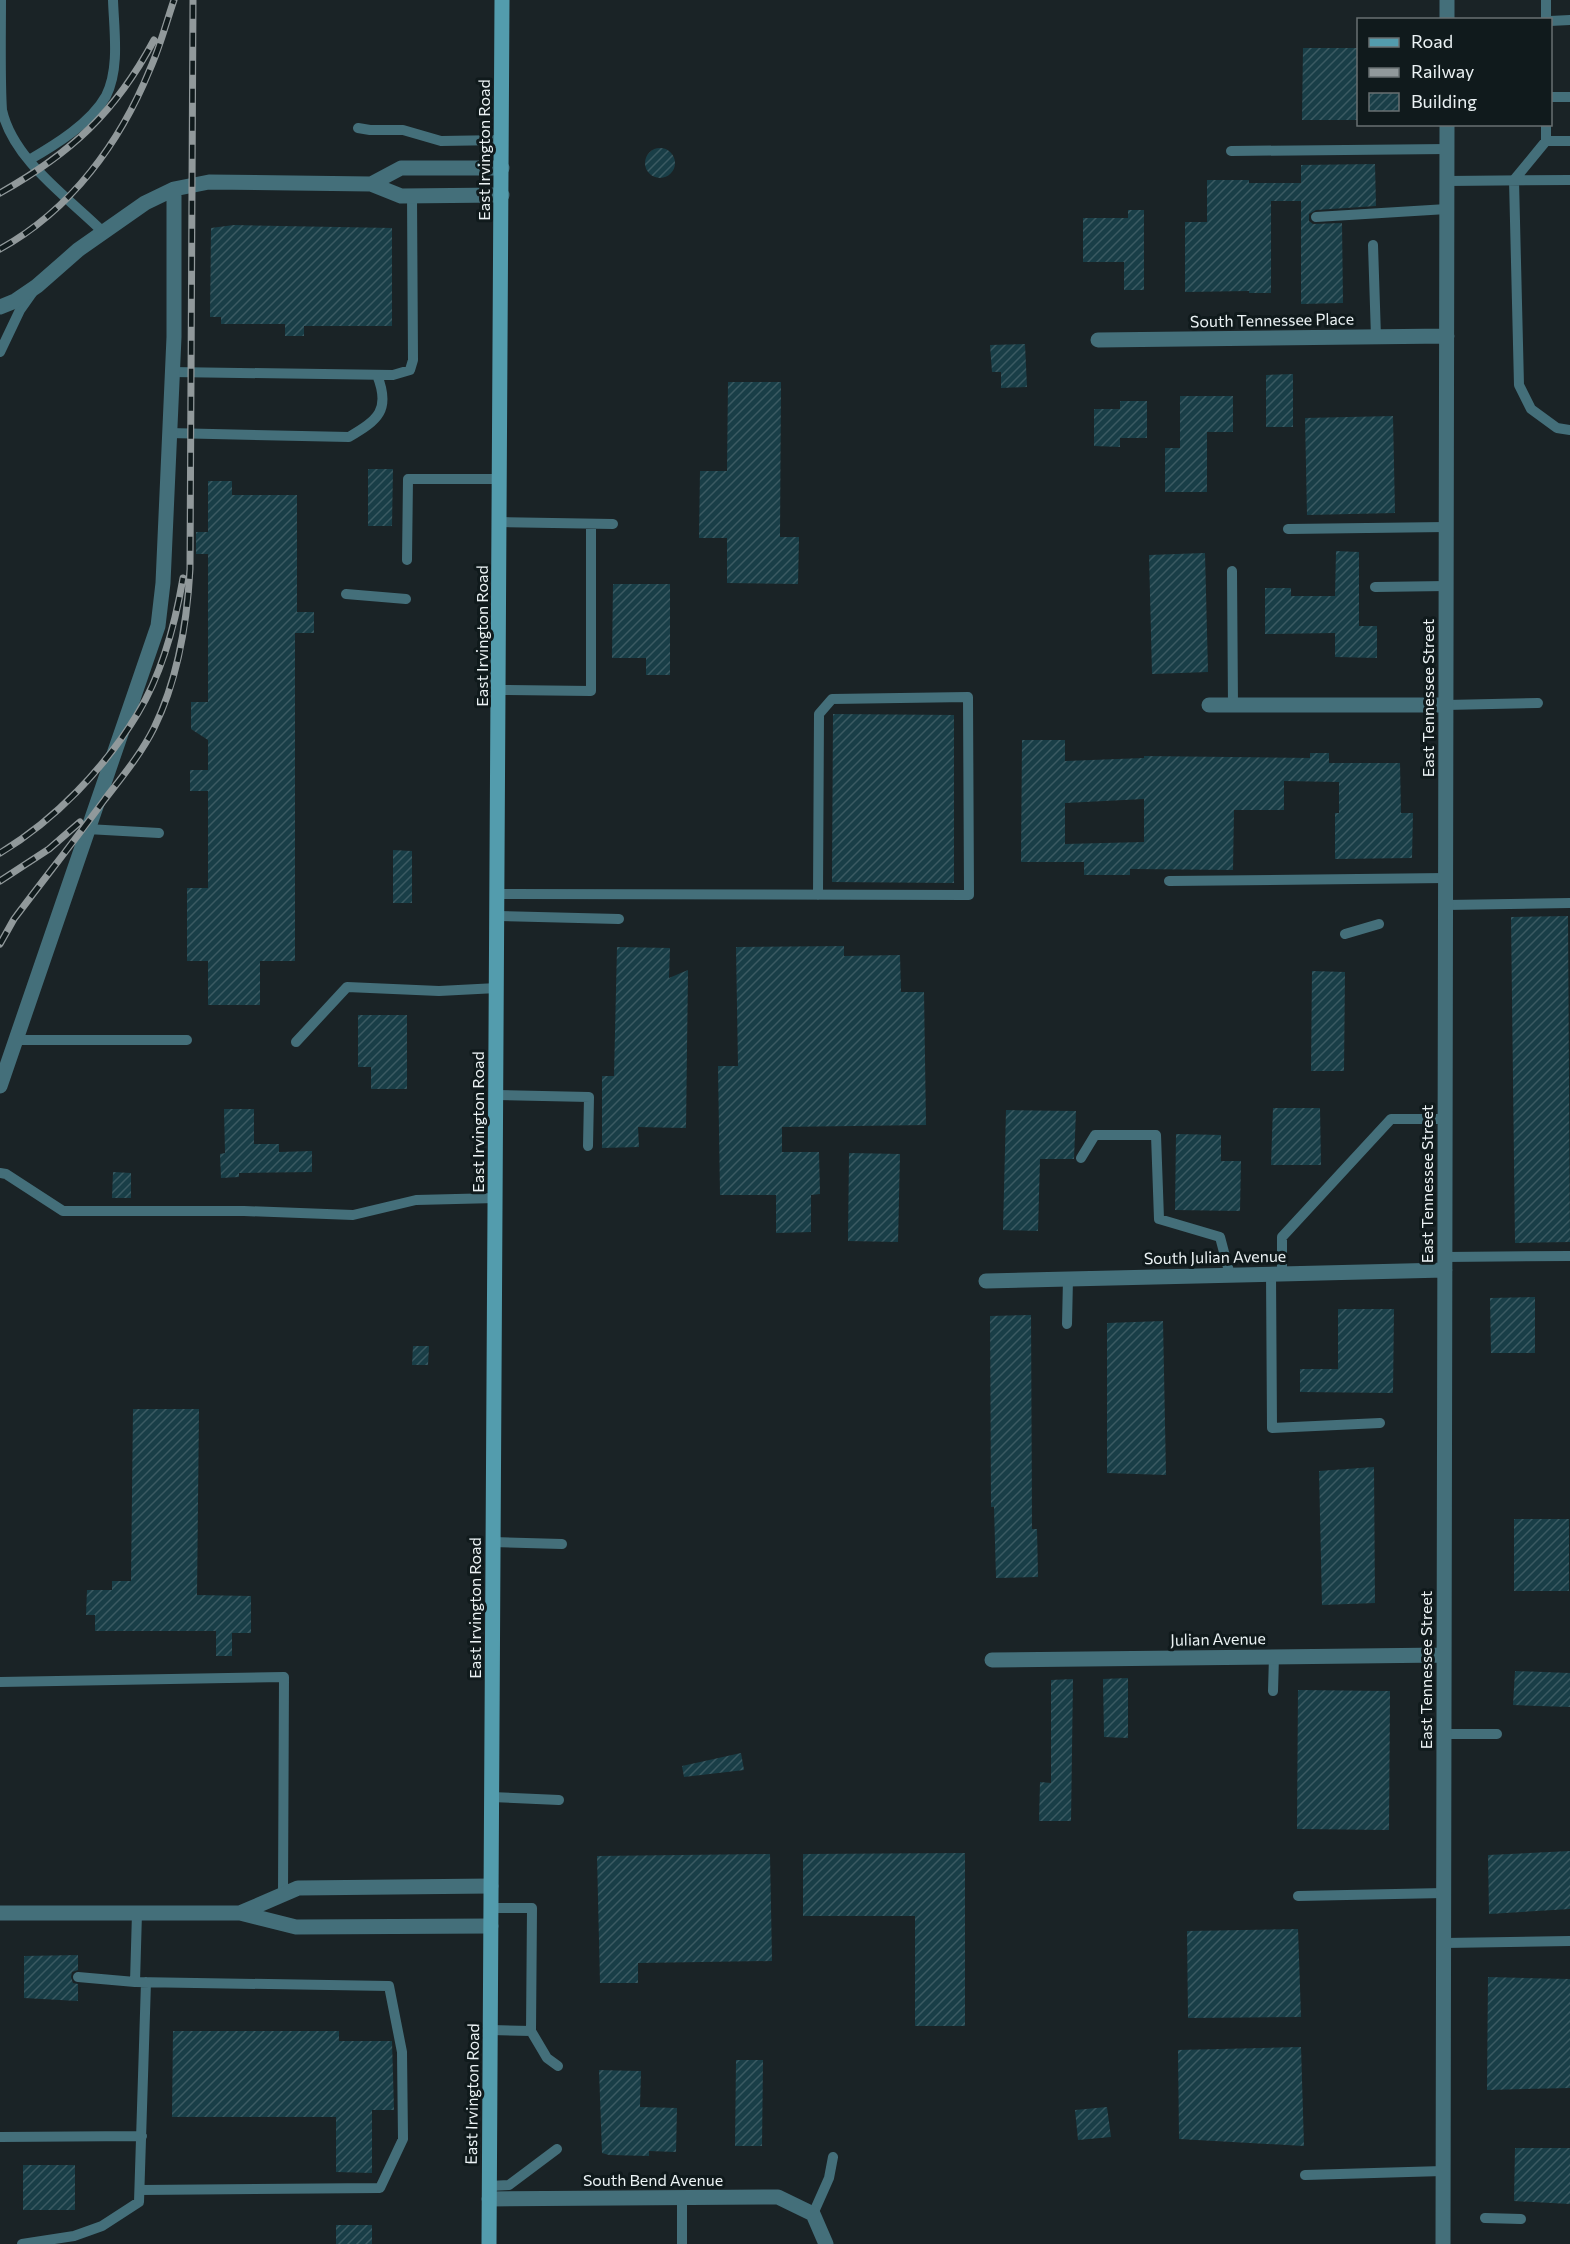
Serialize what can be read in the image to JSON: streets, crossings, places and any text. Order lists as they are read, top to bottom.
{
  "streets": {
    "street": [
      "East Irvington Road",
      "South Tennessee Place",
      "East Tennessee Street",
      "South Julian Avenue",
      "Julian Avenue",
      "South Bend Avenue"
    ]
  },
  "crossings": [
    ["East Irvington Road", "South Bend Avenue"],
    ["South Tennessee Place", "East Tennessee Street"],
    ["East Tennessee Street", "South Julian Avenue"],
    ["East Tennessee Street", "Julian Avenue"]
  ],
  "legend": ["Road", "Railway", "Building"]
}
